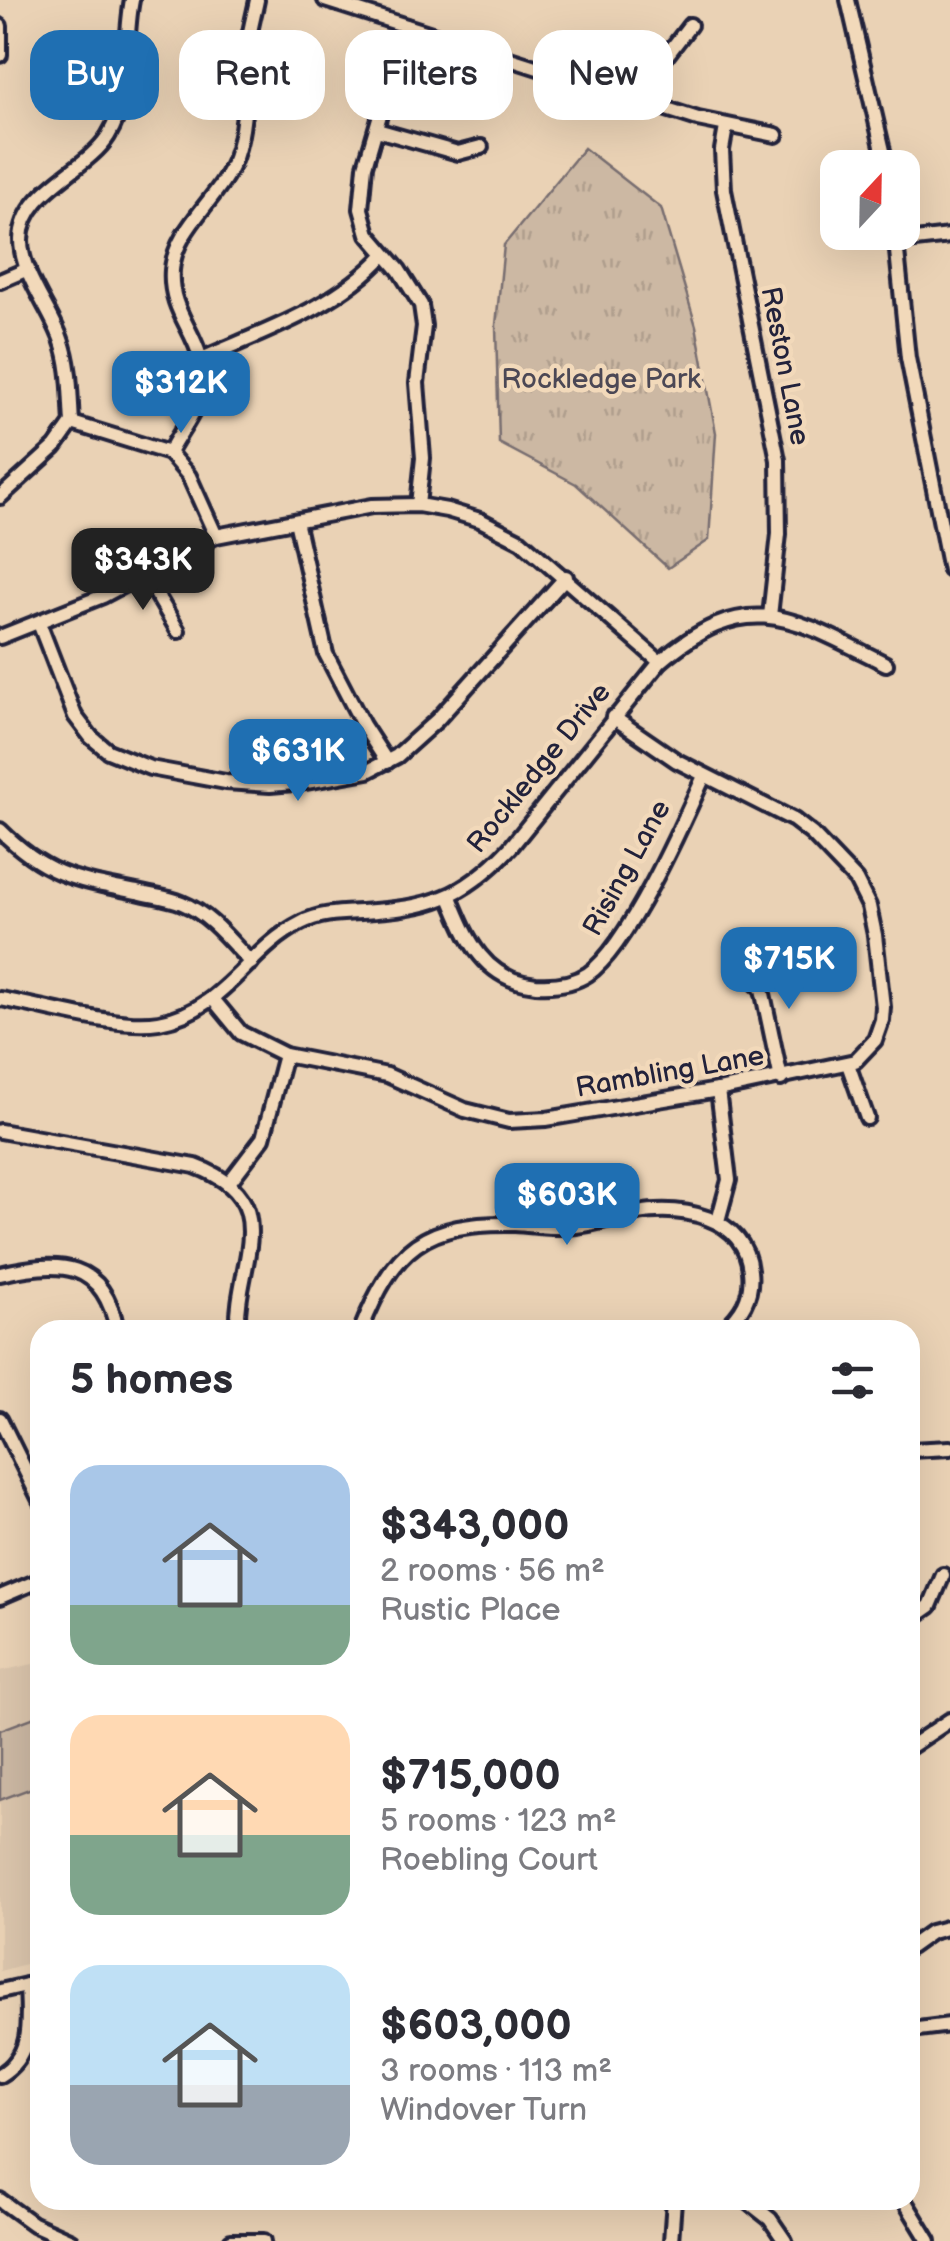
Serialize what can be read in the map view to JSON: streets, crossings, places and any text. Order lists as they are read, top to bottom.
{
  "streets": {
    "street": [
      "Reston Lane",
      "Rockledge Drive",
      "Rising Lane",
      "Rambling Lane"
    ]
  },
  "crossings": [
    ["Reston Lane", "Rockledge Drive"],
    ["Rockledge Drive", "Rising Lane"],
    ["Rockledge Drive", "Rambling Lane"]
  ],
  "parks": ["Rockledge Park"],
  "north": "top",
  "page": {
    "chip": [
      "Buy",
      "Rent",
      "Filters",
      "New"
    ],
    "price": [
      "$312K",
      "$343K",
      "$631K",
      "$715K",
      "$603K"
    ],
    "heading": "5 homes",
    "list": [
      {
        "name": "$343,000",
        "note": "2 rooms · 56 m² · Rustic Place"
      },
      {
        "name": "$715,000",
        "note": "5 rooms · 123 m² · Roebling Court"
      },
      {
        "name": "$603,000",
        "note": "3 rooms · 113 m² · Windover Turn"
      }
    ]
  }
}
